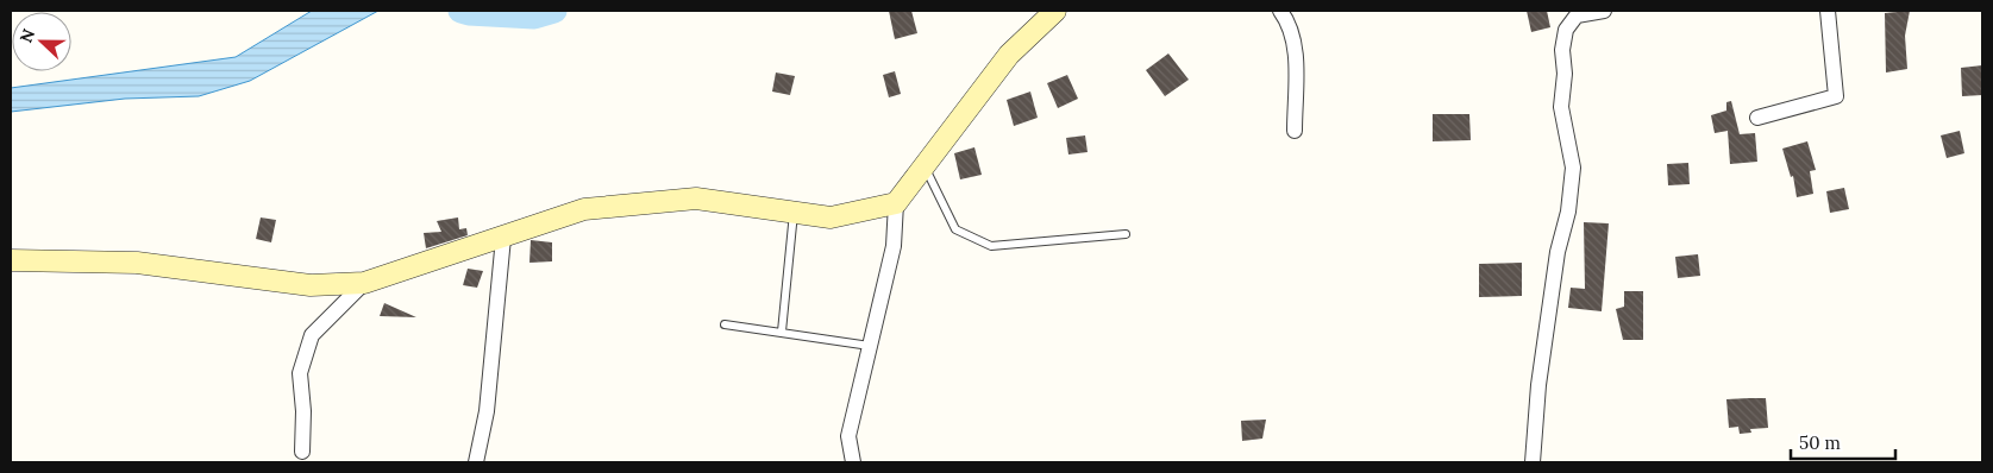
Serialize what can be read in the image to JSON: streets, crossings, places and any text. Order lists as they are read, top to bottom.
{
  "scale_bar": "50 m",
  "north": "left"
}
